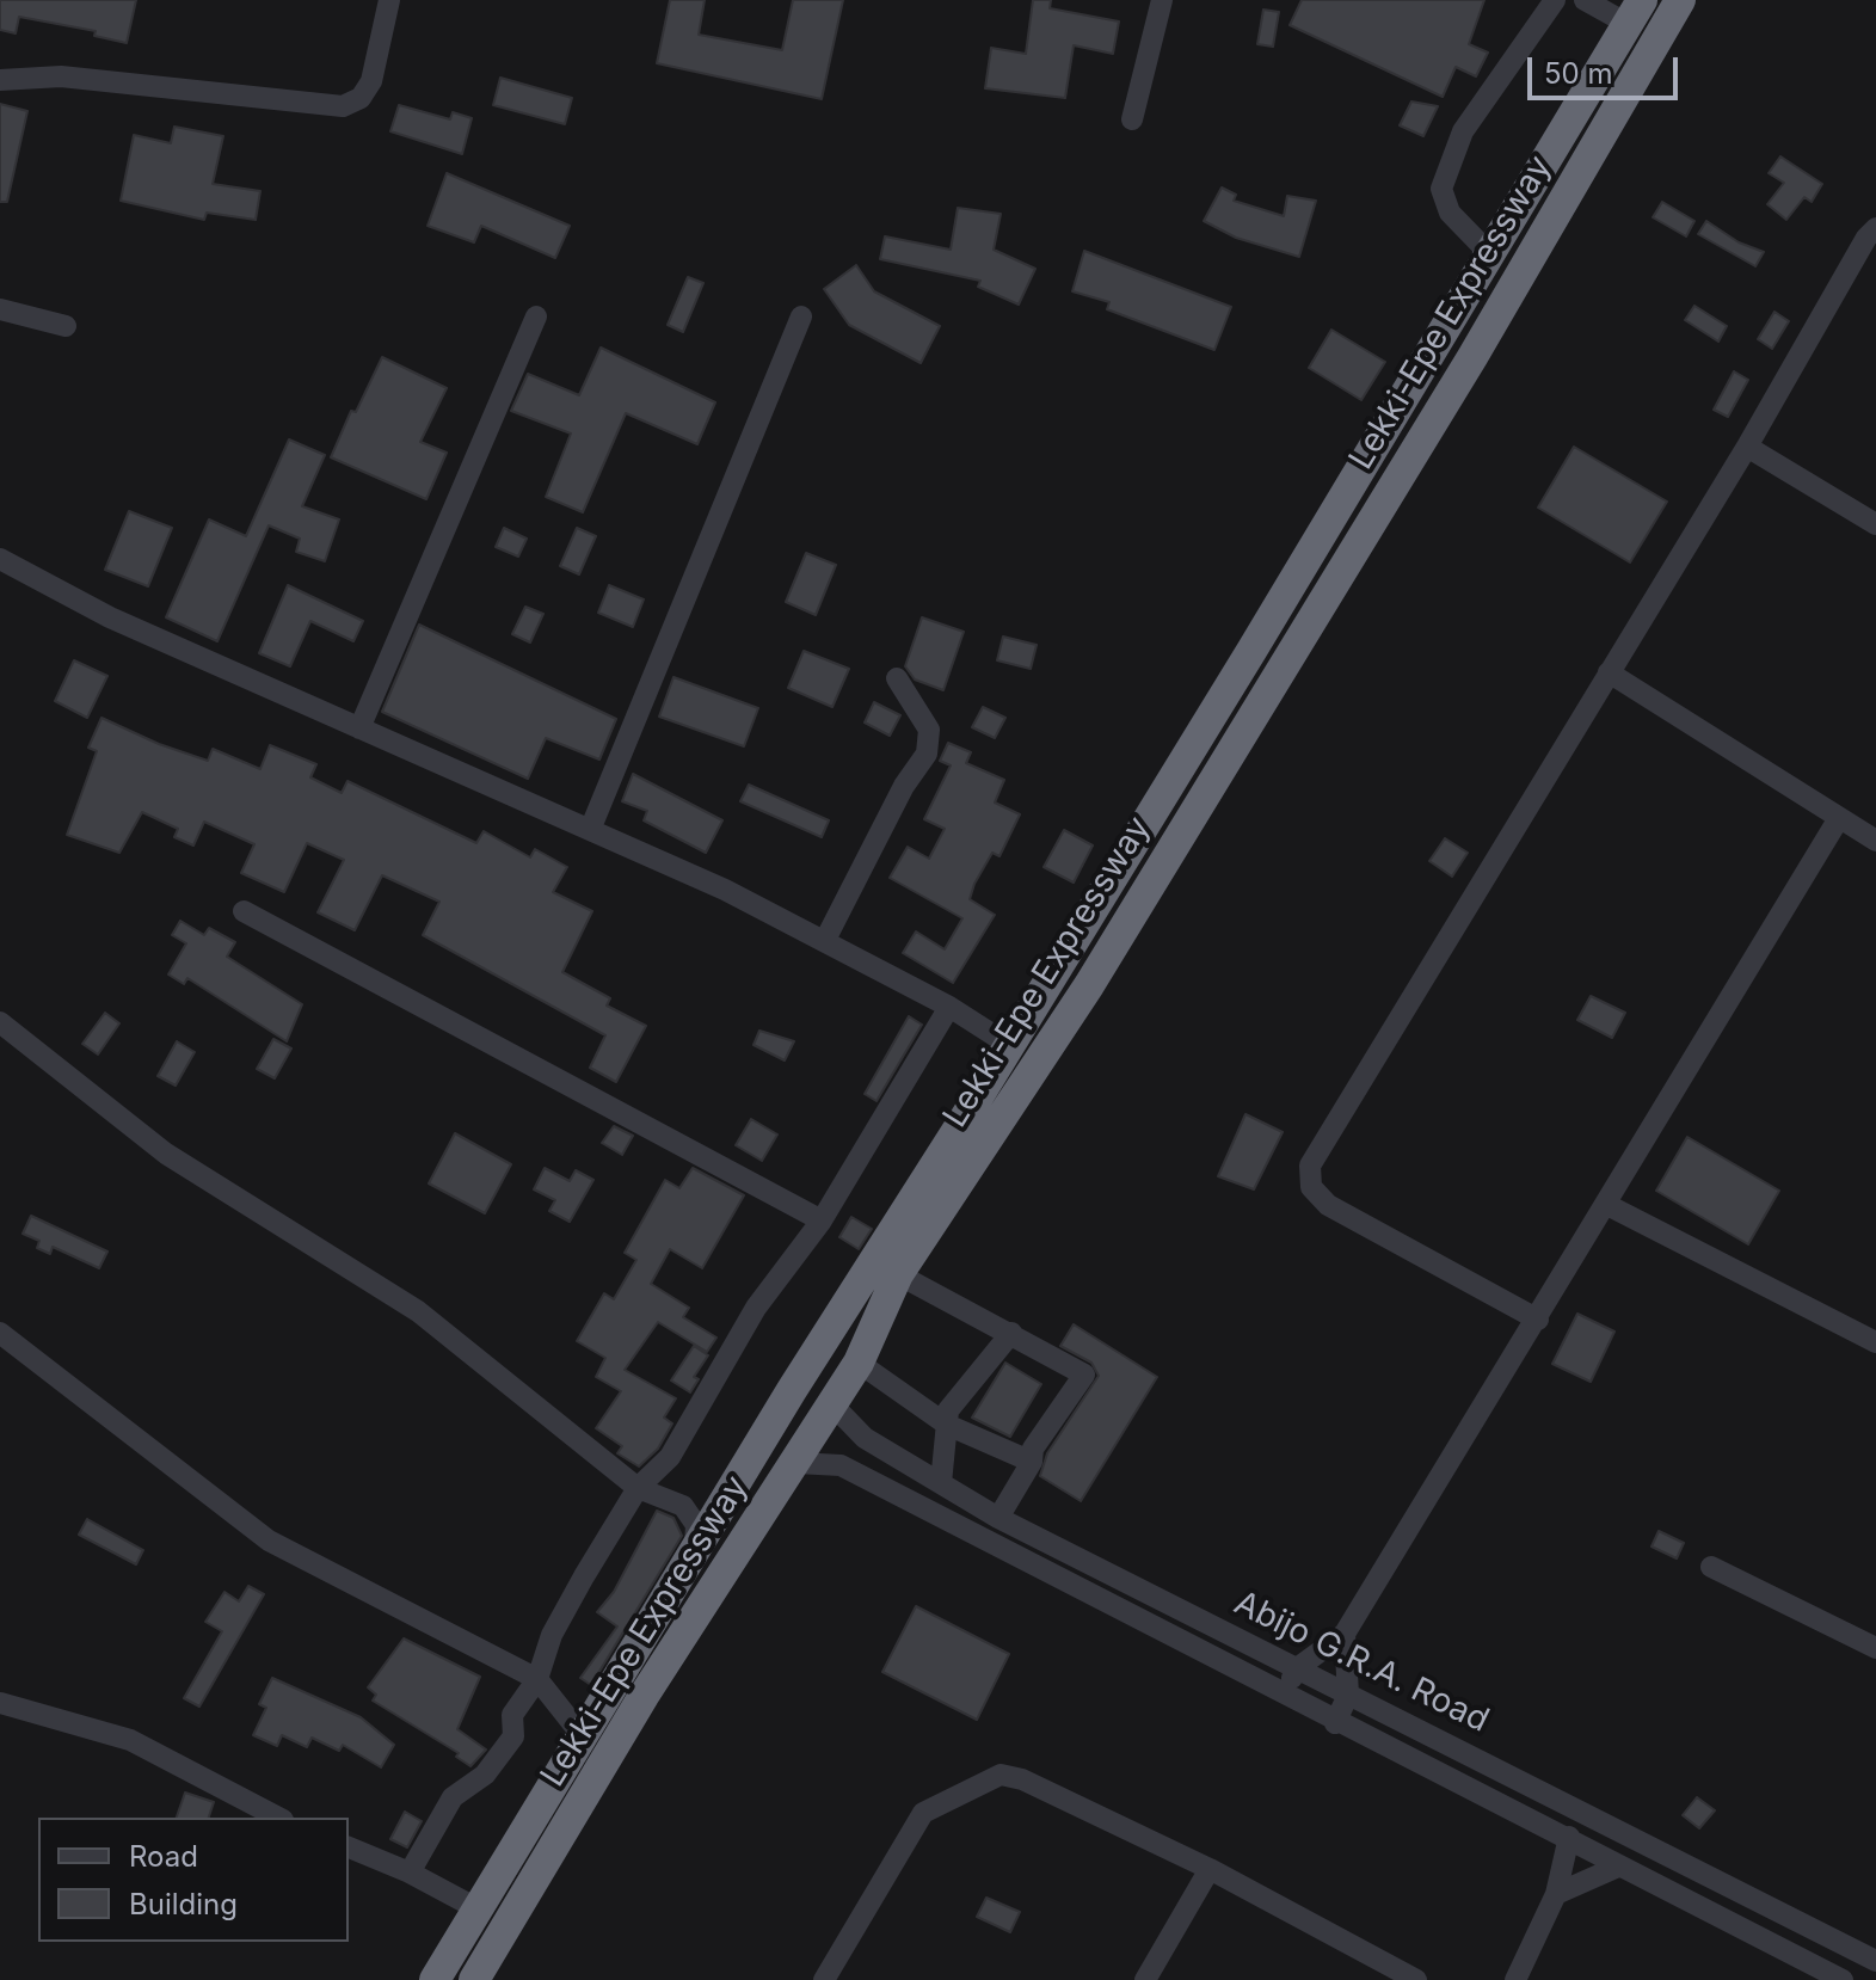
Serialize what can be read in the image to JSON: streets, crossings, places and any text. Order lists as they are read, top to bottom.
{
  "streets": {
    "highway": ["Lekki-Epe Expressway"],
    "street": ["Abijo G.R.A. Road"]
  },
  "crossings": [
    ["Lekki-Epe Expressway", "Abijo G.R.A. Road"]
  ],
  "legend": ["Road", "Building"],
  "scale_bar": "50 m"
}
